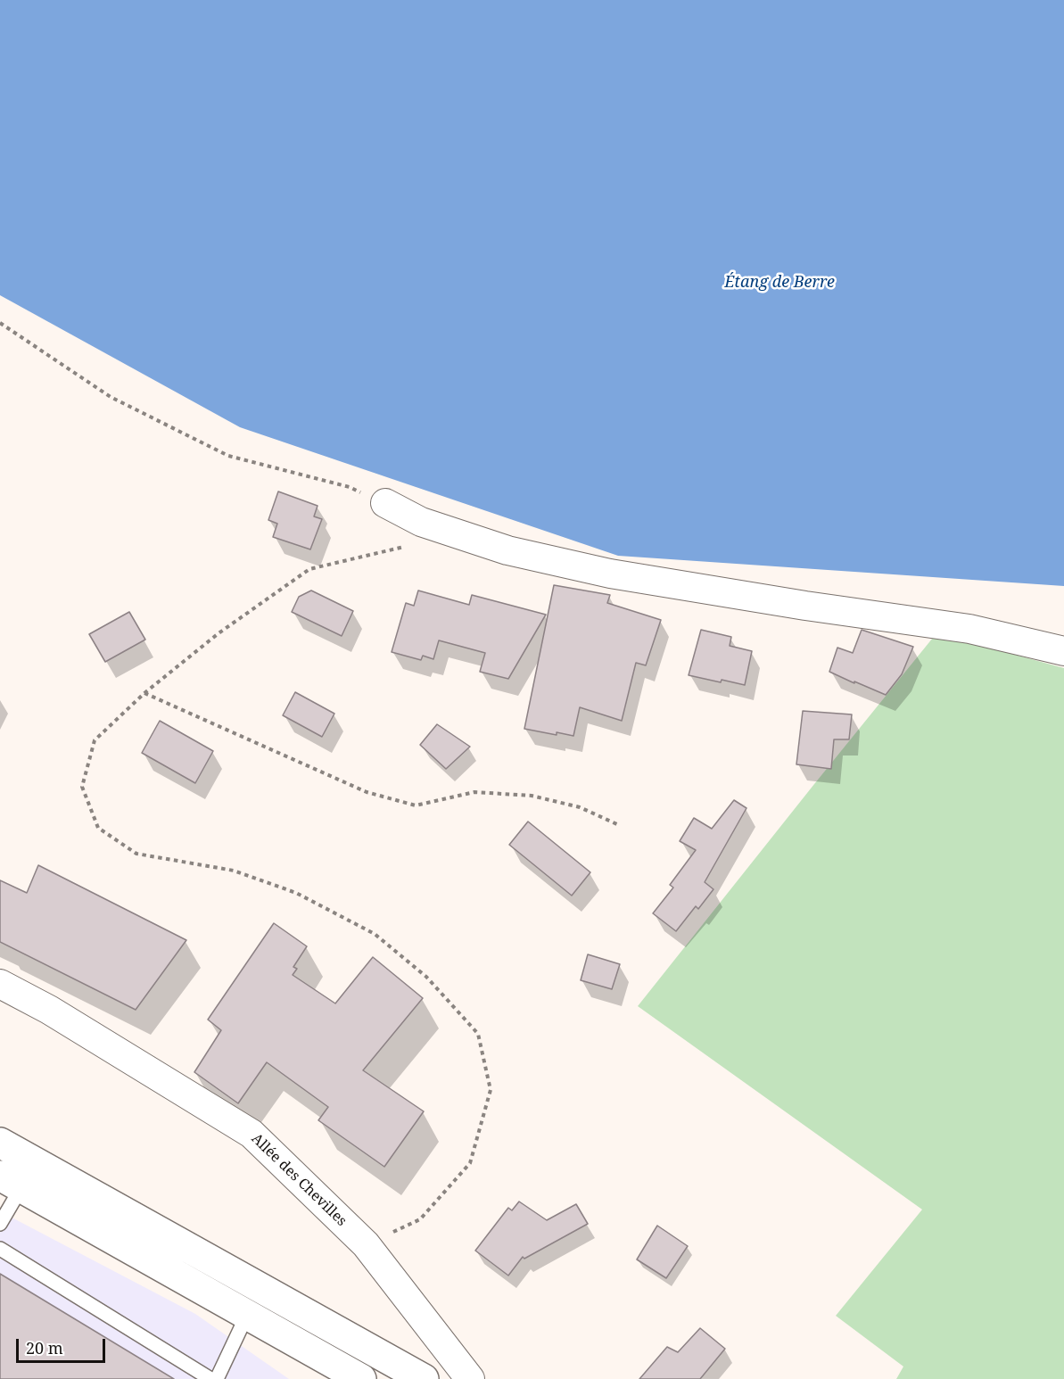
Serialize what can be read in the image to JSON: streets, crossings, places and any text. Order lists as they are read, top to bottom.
{
  "streets": {
    "street": ["Allée des Chevilles"]
  },
  "water": ["Étang de Berre"],
  "scale_bar": "20 m"
}
